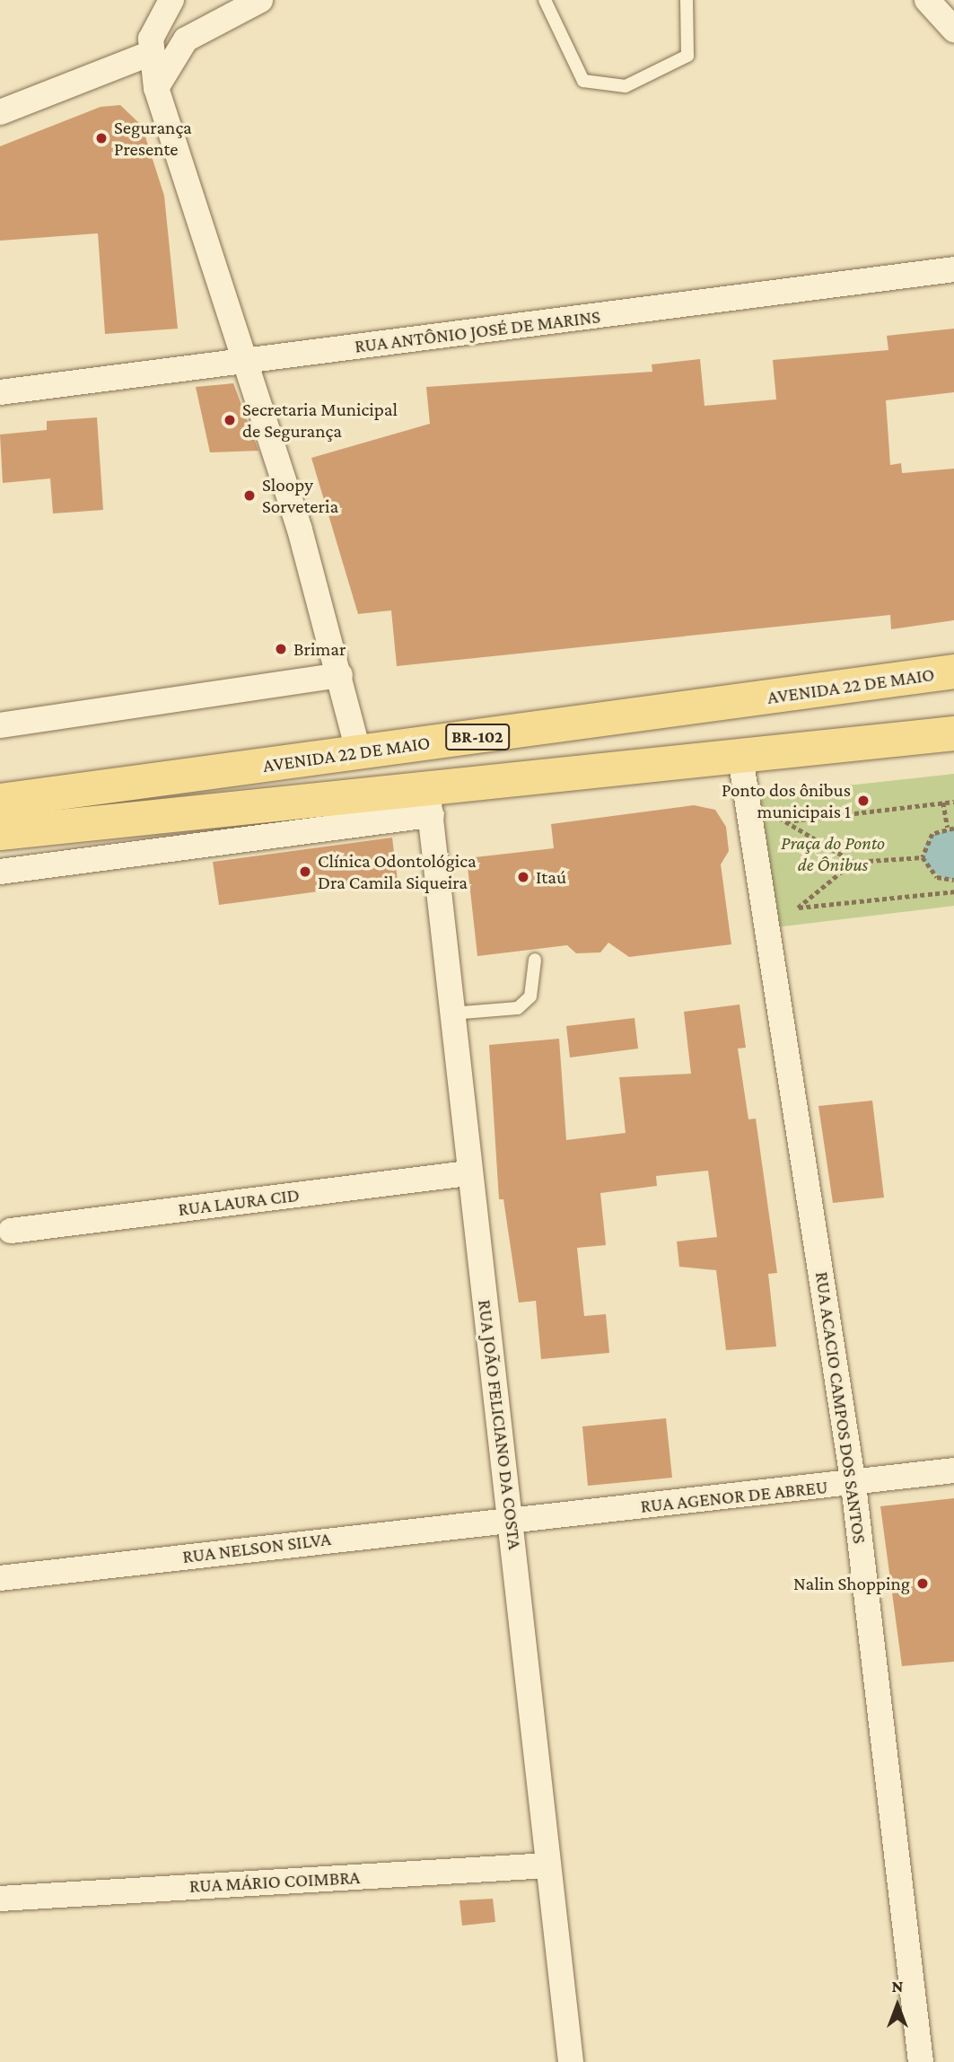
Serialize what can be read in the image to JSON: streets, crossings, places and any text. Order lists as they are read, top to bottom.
{
  "streets": {
    "main road": ["AVENIDA 22 DE MAIO", "BR-102"],
    "street": [
      "RUA ANTÔNIO JOSÉ DE MARINS",
      "RUA LAURA CID",
      "RUA ACACIO CAMPOS DOS SANTOS",
      "RUA JOÃO FELICIANO DA COSTA",
      "RUA AGENOR DE ABREU",
      "RUA NELSON SILVA",
      "RUA MÁRIO COIMBRA"
    ]
  },
  "crossings": [
    ["AVENIDA 22 DE MAIO", "RUA ACACIO CAMPOS DOS SANTOS"],
    ["AVENIDA 22 DE MAIO", "RUA JOÃO FELICIANO DA COSTA"],
    ["RUA LAURA CID", "RUA JOÃO FELICIANO DA COSTA"],
    ["RUA ACACIO CAMPOS DOS SANTOS", "RUA AGENOR DE ABREU"],
    ["RUA JOÃO FELICIANO DA COSTA", "RUA AGENOR DE ABREU"],
    ["RUA JOÃO FELICIANO DA COSTA", "RUA NELSON SILVA"],
    ["RUA JOÃO FELICIANO DA COSTA", "RUA MÁRIO COIMBRA"],
    ["RUA AGENOR DE ABREU", "RUA NELSON SILVA"]
  ],
  "parks": ["Praça do Ponto de Ônibus"],
  "places": [
    "Segurança Presente",
    "Secretaria Municipal de Segurança",
    "Sloopy Sorveteria",
    "Brimar",
    "Ponto dos ônibus municipais 1",
    "Clínica Odontológica Dra Camila Siqueira",
    "Itaú",
    "Nalin Shopping"
  ],
  "north": "top"
}
